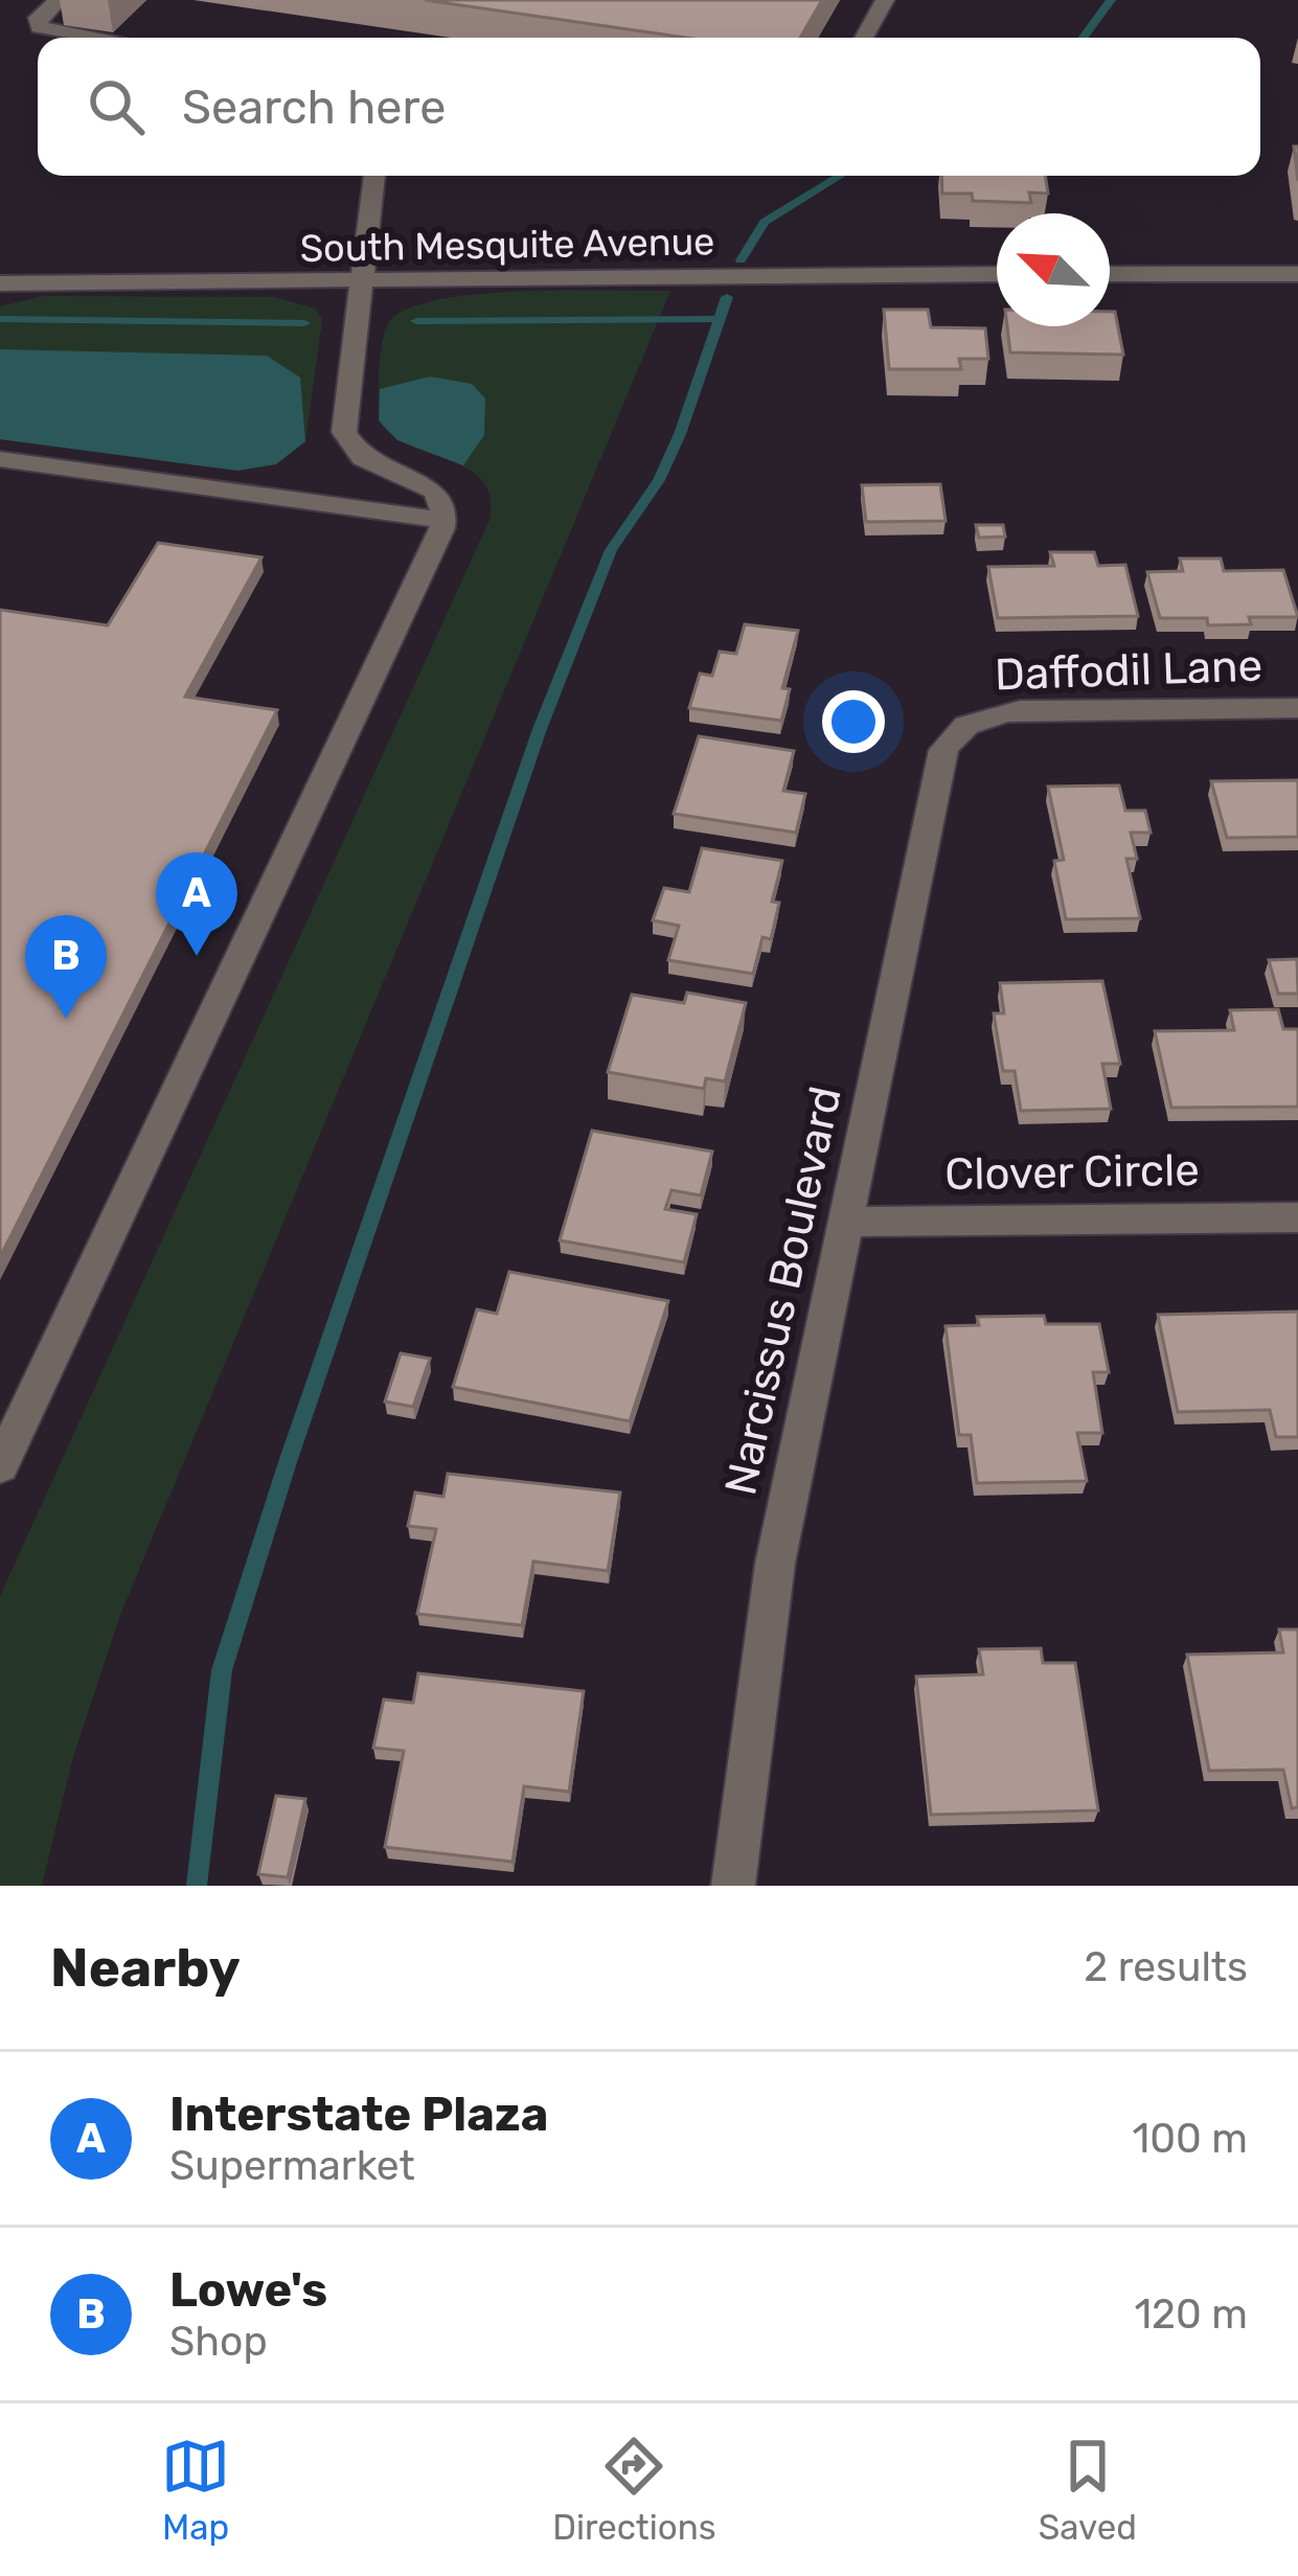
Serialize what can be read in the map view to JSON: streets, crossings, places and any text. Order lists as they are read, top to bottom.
{
  "streets": {
    "street": [
      "South Mesquite Avenue",
      "Daffodil Lane",
      "Clover Circle",
      "Narcissus Boulevard"
    ]
  },
  "crossings": [
    ["Daffodil Lane", "Narcissus Boulevard"],
    ["Clover Circle", "Narcissus Boulevard"]
  ],
  "north": "top left",
  "page": {
    "search": "Search here",
    "pins": ["A", "B"],
    "heading": ["Nearby", "2 results"],
    "list": [
      {
        "mark": "A",
        "name": "Interstate Plaza",
        "note": "Supermarket",
        "value": "100 m"
      },
      {
        "mark": "B",
        "name": "Lowe's",
        "note": "Shop",
        "value": "120 m"
      }
    ],
    "nav": ["Map", "Directions", "Saved"]
  }
}
